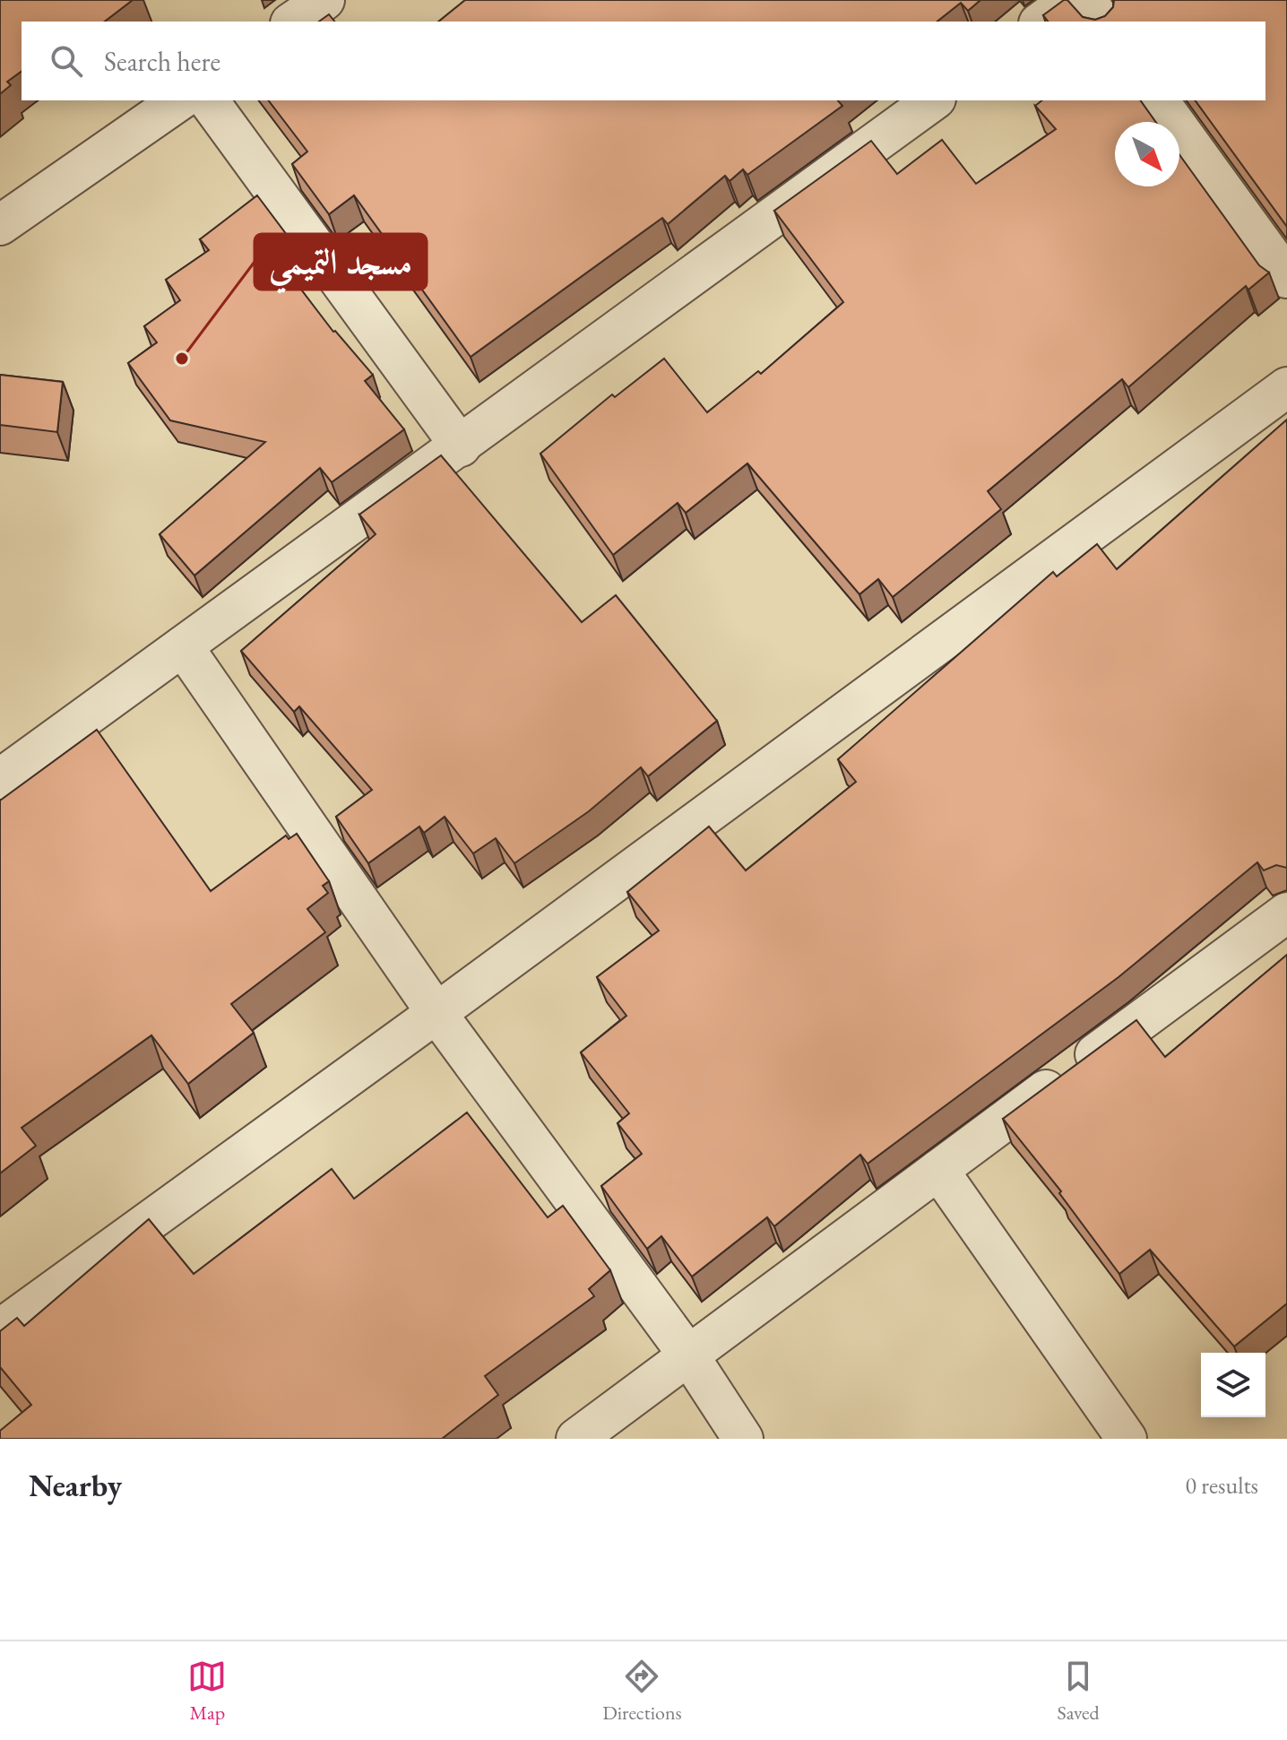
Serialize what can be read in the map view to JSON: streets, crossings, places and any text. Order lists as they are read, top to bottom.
{
  "places": ["مسجد التميمي"],
  "north": "bottom right",
  "page": {
    "search": "Search here",
    "heading": ["Nearby", "0 results"],
    "nav": ["Map", "Directions", "Saved"]
  }
}
